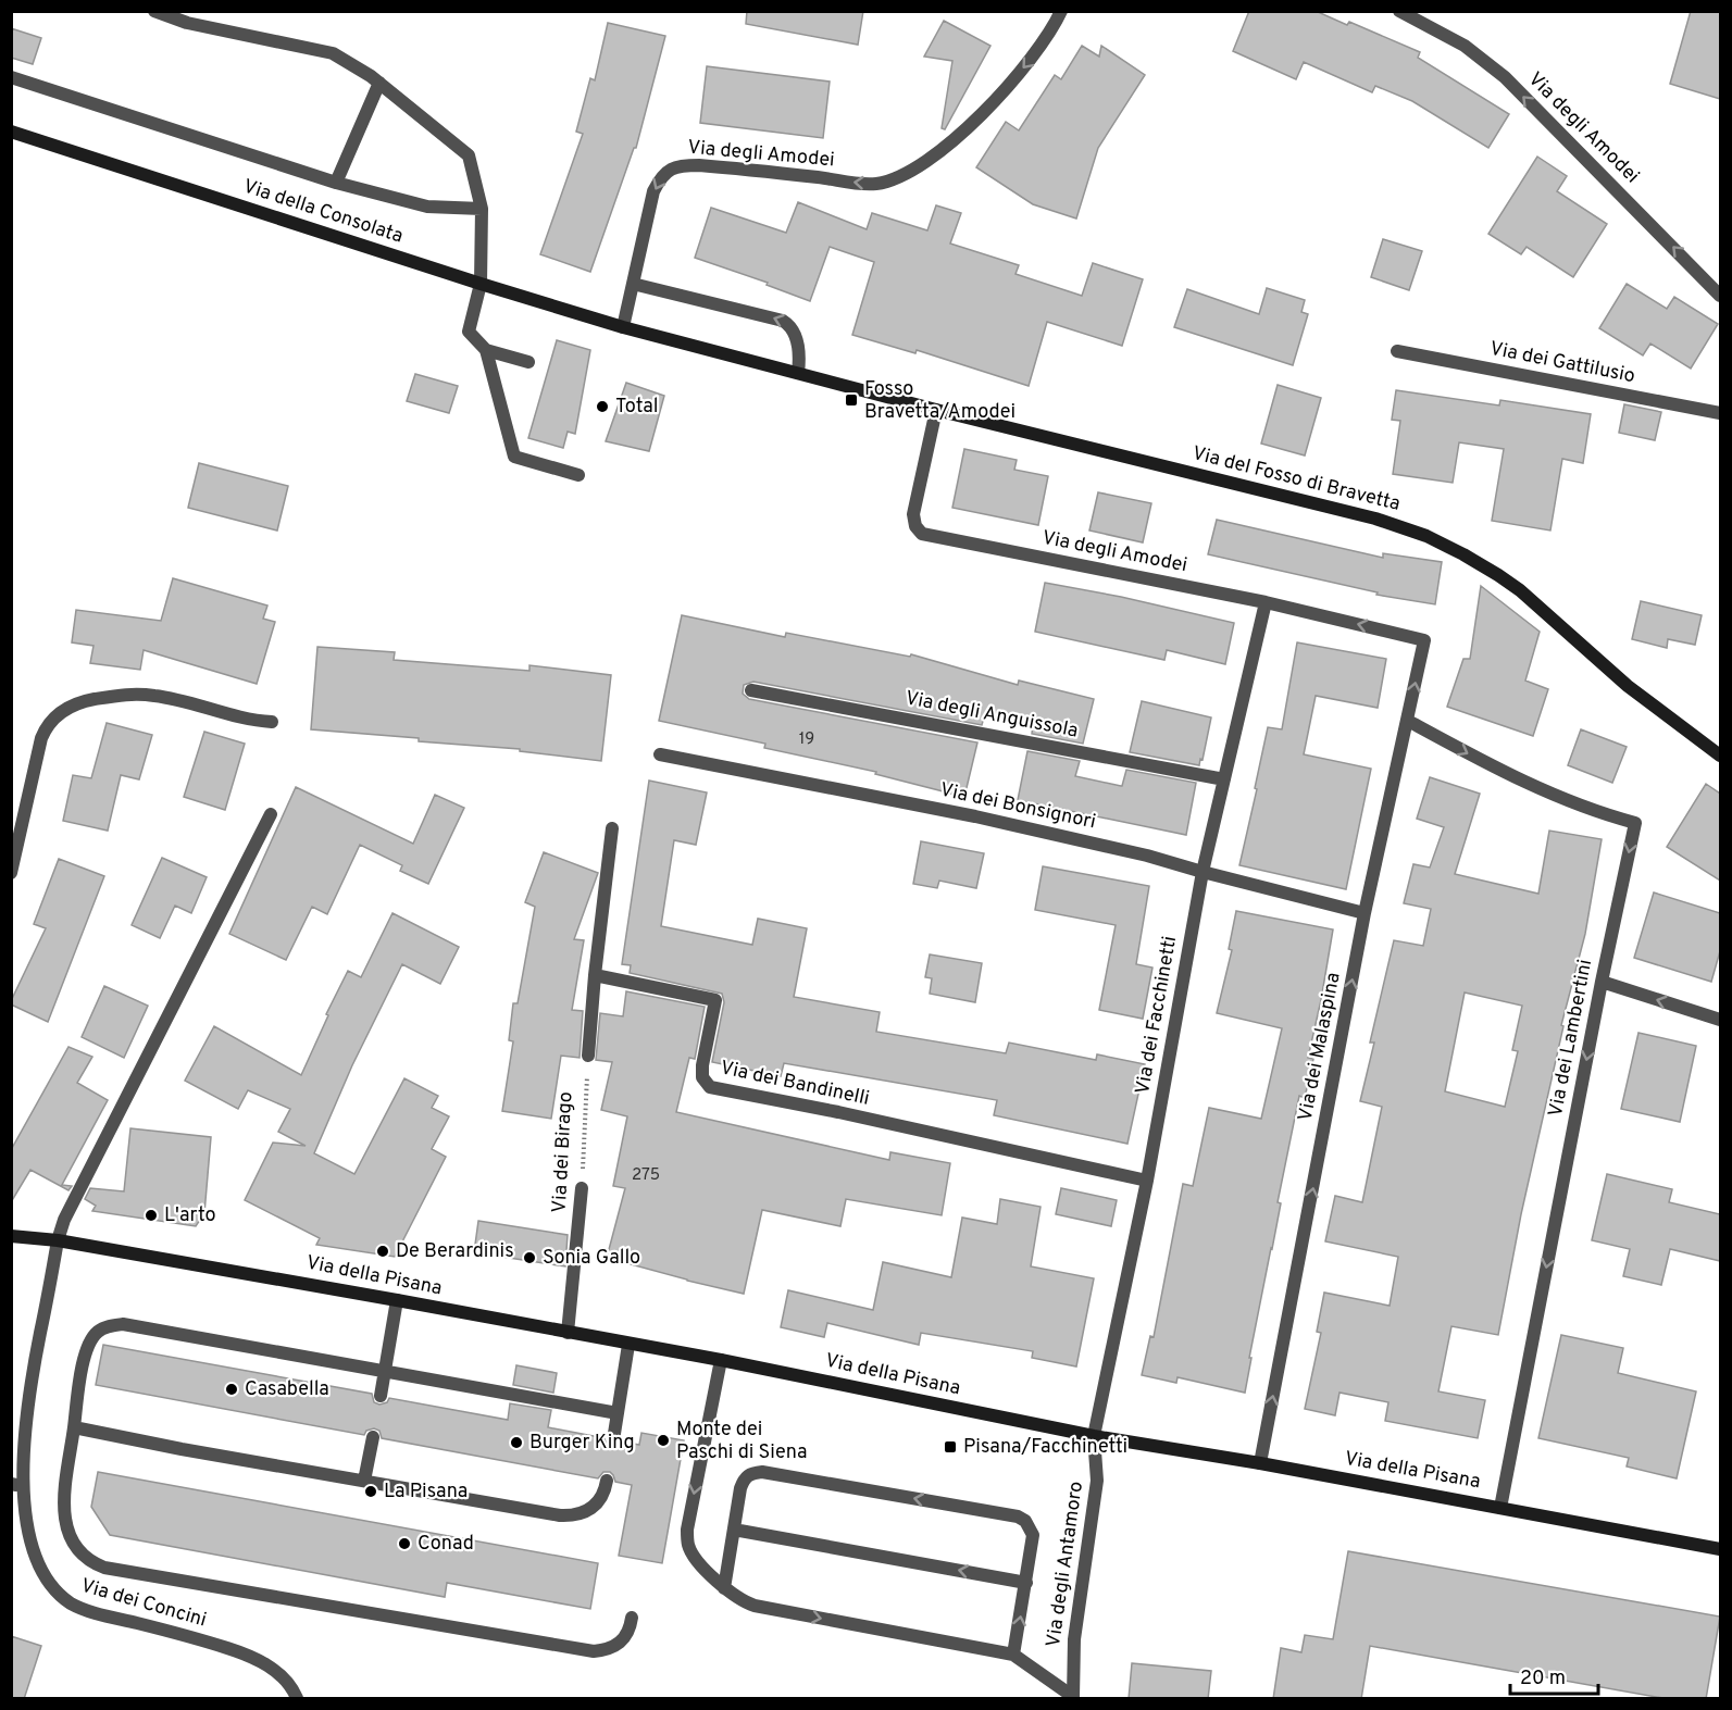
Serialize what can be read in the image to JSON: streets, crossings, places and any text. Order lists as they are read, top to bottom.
{
  "streets": {
    "main road": ["Via della Consolata", "Via del Fosso di Bravetta", "Via della Pisana"],
    "street": [
      "Via degli Amodei",
      "Via dei Gattilusio",
      "Via degli Anguissola",
      "Via dei Bonsignori",
      "Via dei Facchinetti",
      "Via dei Lambertini",
      "Via dei Malaspina",
      "Via dei Bandinelli",
      "Via dei Birago",
      "Via degli Antamoro",
      "Via dei Concini"
    ]
  },
  "crossings": [
    ["Via degli Amodei", "Via della Consolata"],
    ["Via degli Amodei", "Via del Fosso di Bravetta"],
    ["Via degli Amodei", "Via dei Facchinetti"],
    ["Via degli Amodei", "Via dei Malaspina"],
    ["Via della Consolata", "Via del Fosso di Bravetta"],
    ["Via degli Anguissola", "Via dei Facchinetti"],
    ["Via dei Bonsignori", "Via dei Facchinetti"],
    ["Via dei Bonsignori", "Via dei Malaspina"],
    ["Via dei Facchinetti", "Via dei Bandinelli"],
    ["Via dei Facchinetti", "Via della Pisana"],
    ["Via dei Facchinetti", "Via degli Antamoro"],
    ["Via dei Lambertini", "Via dei Malaspina"],
    ["Via dei Lambertini", "Via della Pisana"],
    ["Via dei Malaspina", "Via della Pisana"],
    ["Via dei Birago", "Via della Pisana"],
    ["Via della Pisana", "Via degli Antamoro"],
    ["Via della Pisana", "Via dei Concini"]
  ],
  "one_way": ["Via dei Lambertini", "Via dei Malaspina"],
  "places": {
    "transit": ["Fosso Bravetta/Amodei", "Pisana/Facchinetti"],
    "other": [
      "Total",
      "L'arto",
      "De Berardinis",
      "Sonia Gallo",
      "Casabella",
      "Monte dei Paschi di Siena",
      "Burger King",
      "La Pisana",
      "Conad"
    ]
  },
  "house_numbers": ["19", "275"],
  "scale_bar": "20 m"
}
